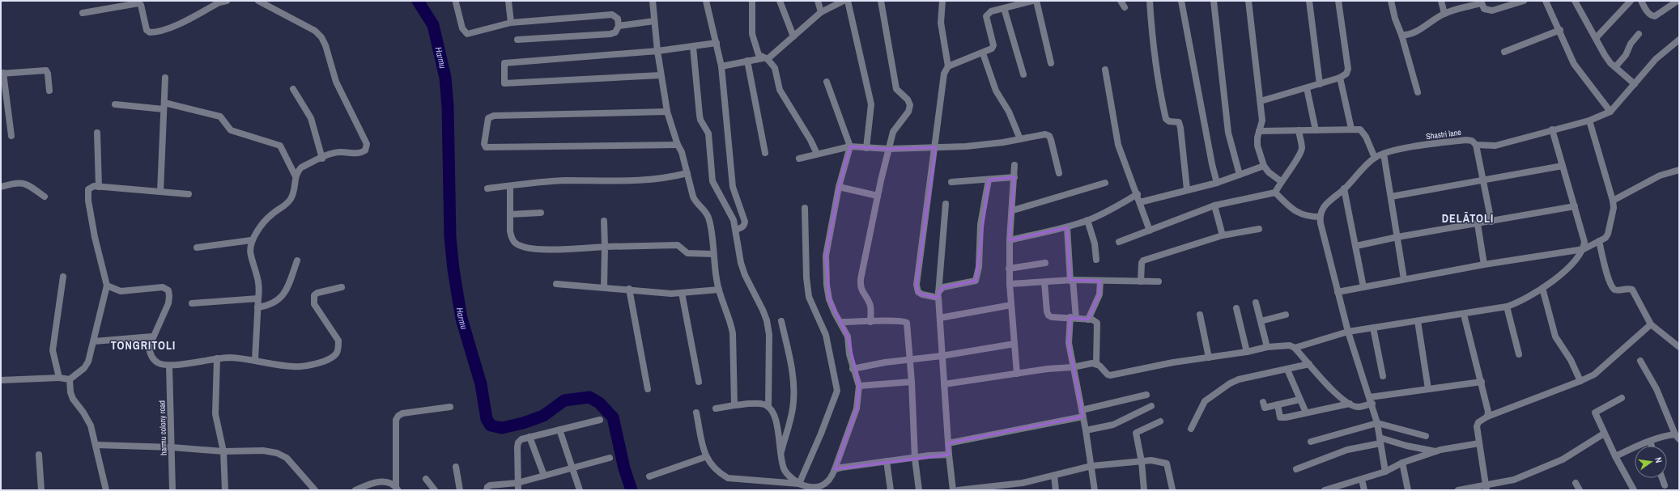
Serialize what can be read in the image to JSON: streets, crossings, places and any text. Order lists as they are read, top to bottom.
{
  "streets": {
    "street": ["Shastri lane", "harmu colony road"]
  },
  "districts": ["DELĀTOLI", "TONGRITOLI"],
  "water": ["Harmu"],
  "north": "right"
}
